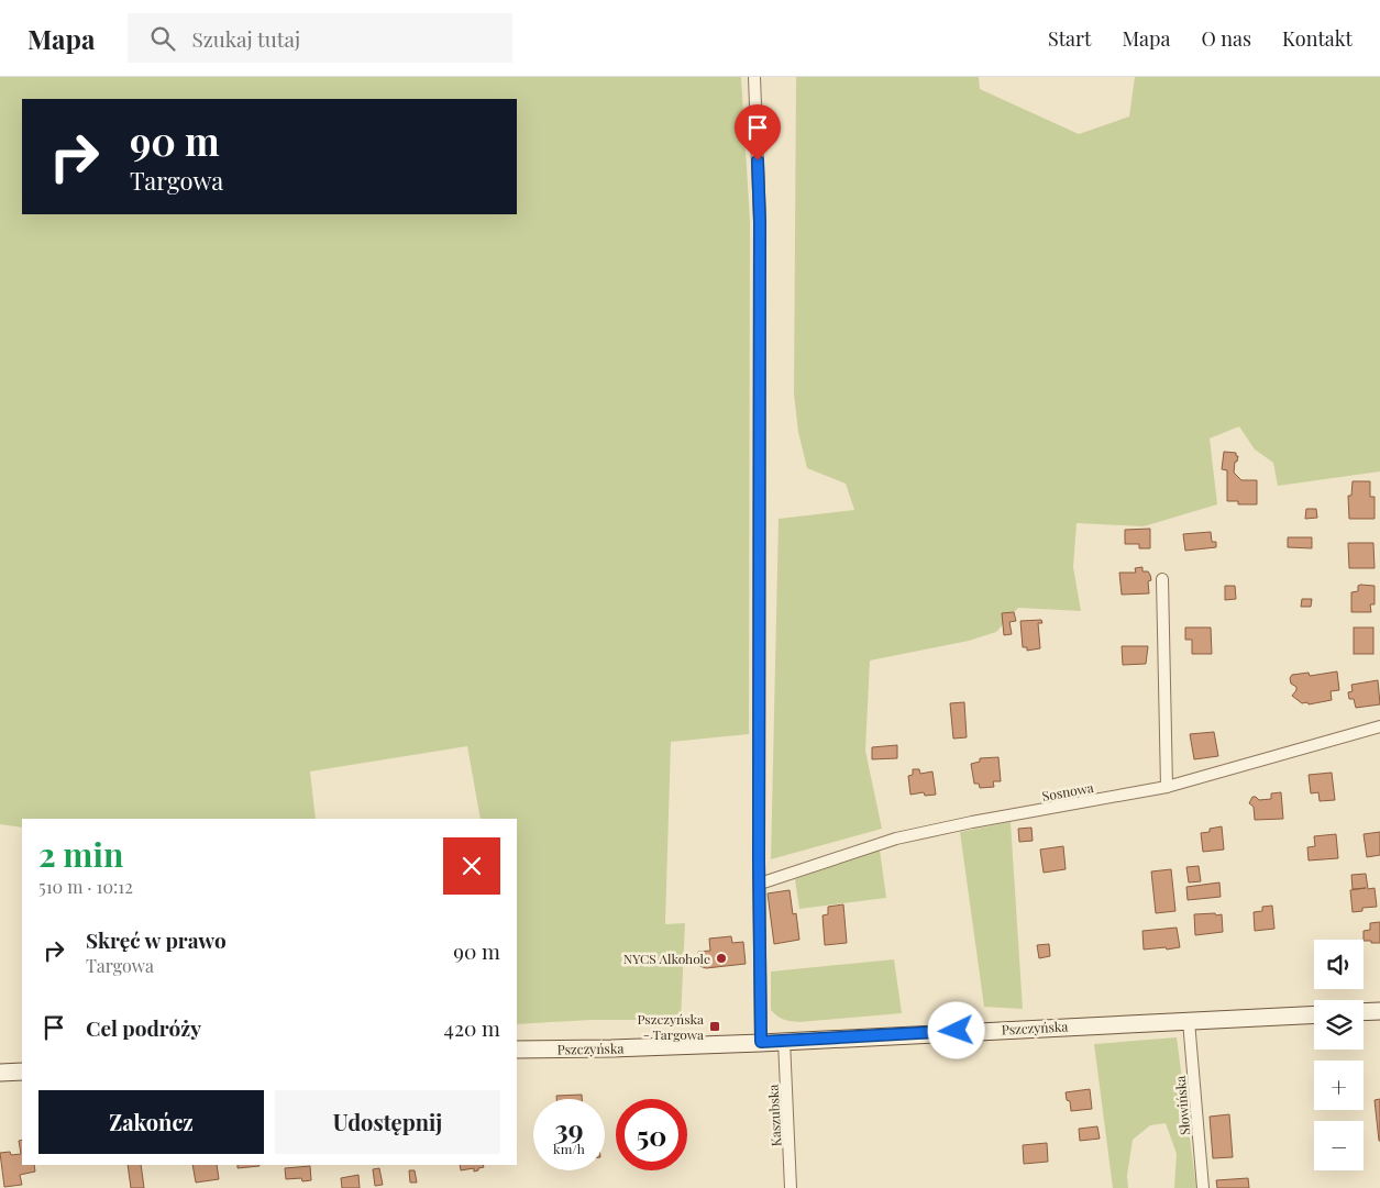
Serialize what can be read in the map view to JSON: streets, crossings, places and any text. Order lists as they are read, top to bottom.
{
  "streets": {
    "main road": ["Pszczyńska"],
    "street": ["Sosnowa", "Słowińska", "Kaszubska"]
  },
  "crossings": [
    ["Pszczyńska", "Słowińska"],
    ["Pszczyńska", "Kaszubska"]
  ],
  "places": {
    "other": ["NYCS Alkohole"],
    "transit": ["Pszczyńska - Targowa"]
  },
  "page": {
    "header": "Mapa",
    "search": "Szukaj tutaj",
    "nav": [
      "Start",
      "Mapa",
      "O nas",
      "Kontakt"
    ],
    "turn": ["90 m", "Targowa"],
    "heading": ["2 min", "510 m · 10:12"],
    "list": [
      {
        "name": "Skręć w prawo",
        "note": "Targowa",
        "value": "90 m"
      },
      {
        "name": "Cel podróży",
        "value": "420 m"
      }
    ],
    "map_buttons": ["+", "−"],
    "buttons": ["Zakończ", "Udostępnij"],
    "speed": "39 km/h",
    "limit": "50"
  }
}
